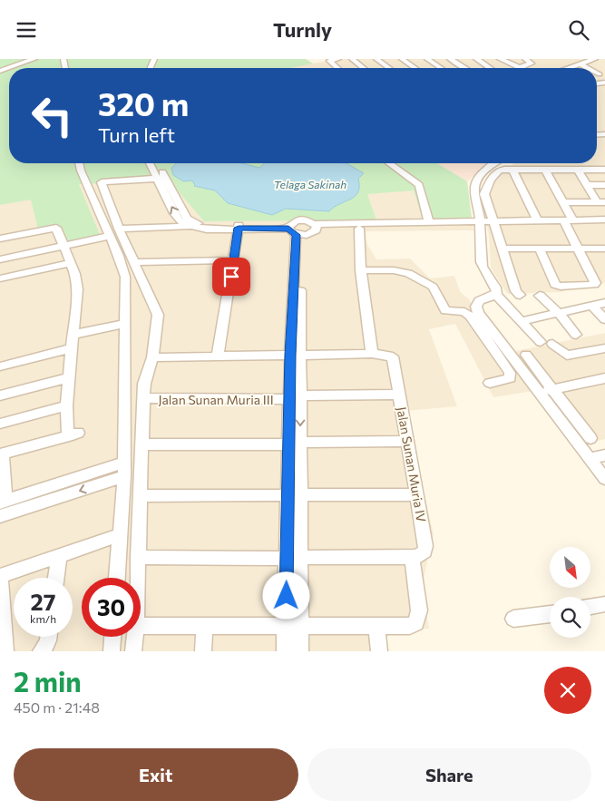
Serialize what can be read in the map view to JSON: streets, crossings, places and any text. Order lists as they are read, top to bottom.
{
  "streets": {
    "street": ["Jalan Sunan Muria III", "Jalan Sunan Muria IV"]
  },
  "crossings": [
    ["Jalan Sunan Muria III", "Jalan Sunan Muria IV"]
  ],
  "water": ["Telaga Sakinah"],
  "north": "bottom right",
  "page": {
    "header": "Turnly",
    "turn": ["320 m", "Turn left"],
    "speed": "27 km/h",
    "limit": "30",
    "heading": ["2 min", "450 m · 21:48"],
    "buttons": ["Exit", "Share"]
  }
}
